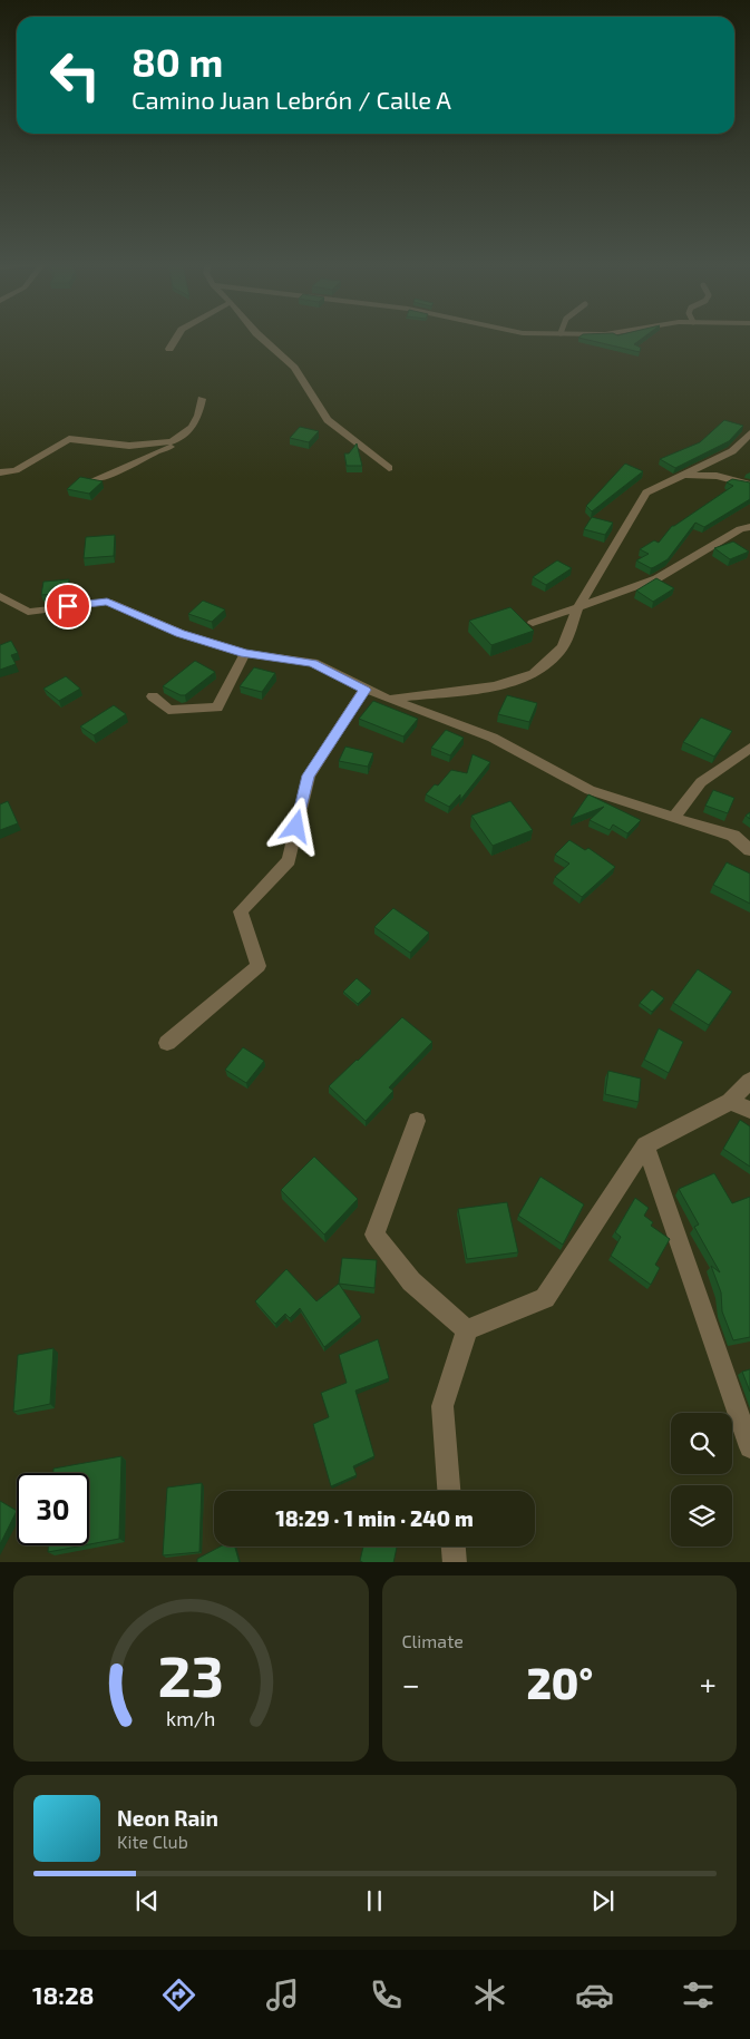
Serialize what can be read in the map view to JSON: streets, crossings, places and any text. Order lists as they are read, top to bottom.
{
  "page": {
    "turn": ["80 m", "Camino Juan Lebrón / Calle A"],
    "limit": "30",
    "trip": "18:29 · 1 min · 240 m",
    "tile": "Climate",
    "heat": ["−", "20°", "+"],
    "song": ["Neon Rain", "Kite Club"],
    "tabs": "18:28",
    "gauge": ["23", "km/h"]
  }
}
